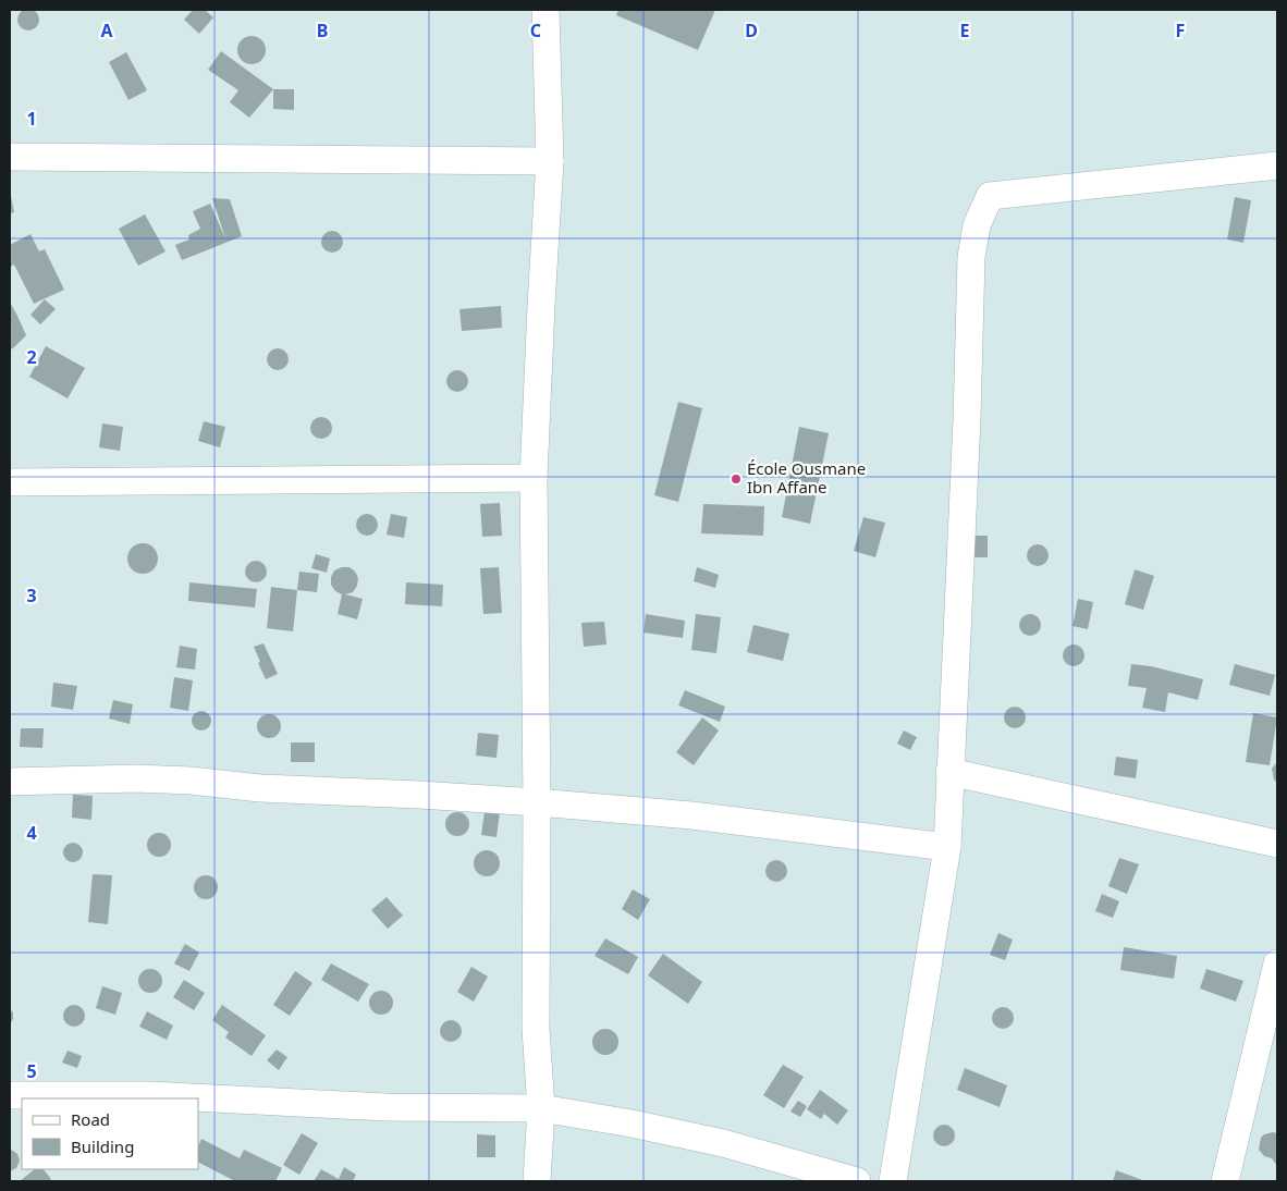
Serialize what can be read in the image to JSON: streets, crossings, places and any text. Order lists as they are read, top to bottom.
{
  "places": ["École Ousmane Ibn Affane"],
  "legend": ["Road", "Building"],
  "grid": {
    "columns": [
      "A",
      "B",
      "C",
      "D",
      "E",
      "F"
    ],
    "rows": [
      "1",
      "2",
      "3",
      "4",
      "5"
    ]
  }
}
